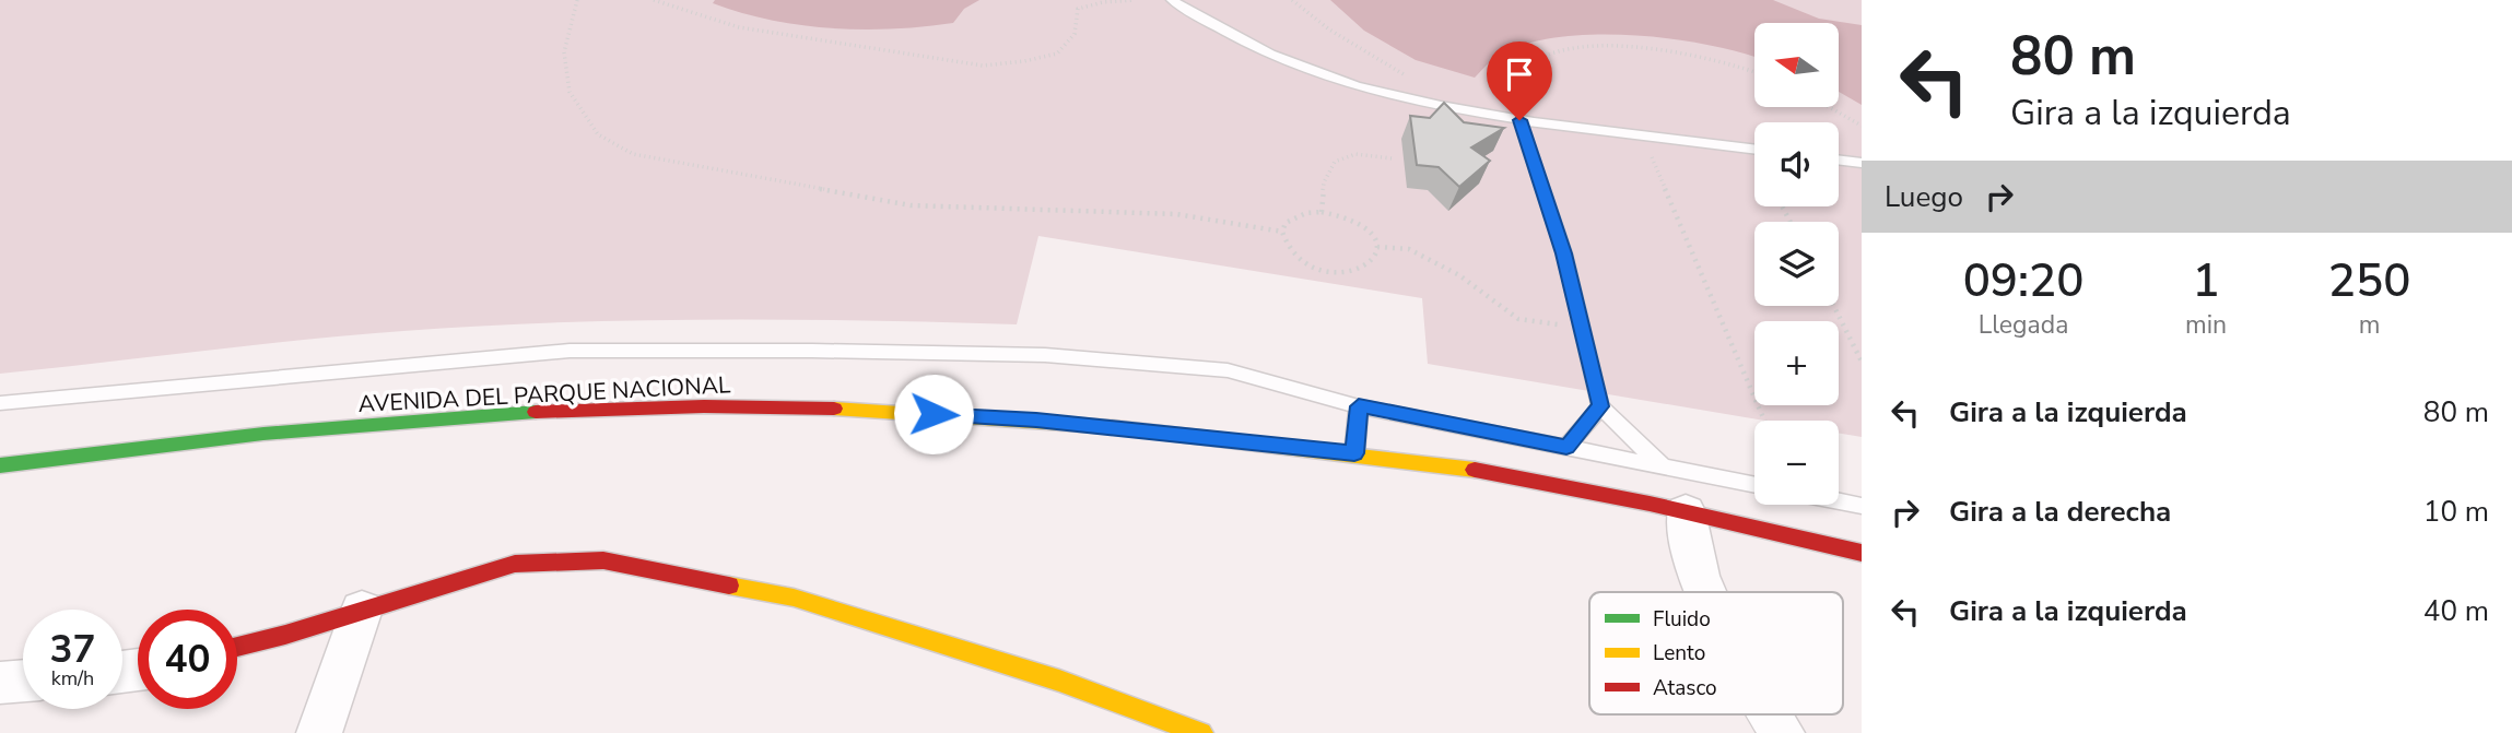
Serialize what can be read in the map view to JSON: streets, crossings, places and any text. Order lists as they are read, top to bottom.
{
  "streets": {
    "street": ["AVENIDA DEL PARQUE NACIONAL"]
  },
  "legend": ["Fluido", "Lento", "Atasco"],
  "north": "left",
  "page": {
    "turn": ["80 m", "Gira a la izquierda"],
    "map_buttons": ["+", "−"],
    "then": "Luego",
    "eta": [
      "09:20",
      "Llegada",
      "1",
      "min",
      "250",
      "m"
    ],
    "list": [
      {
        "name": "Gira a la izquierda",
        "value": "80 m"
      },
      {
        "name": "Gira a la derecha",
        "value": "10 m"
      },
      {
        "name": "Gira a la izquierda",
        "value": "40 m"
      }
    ],
    "speed": "37 km/h",
    "limit": "40"
  }
}
